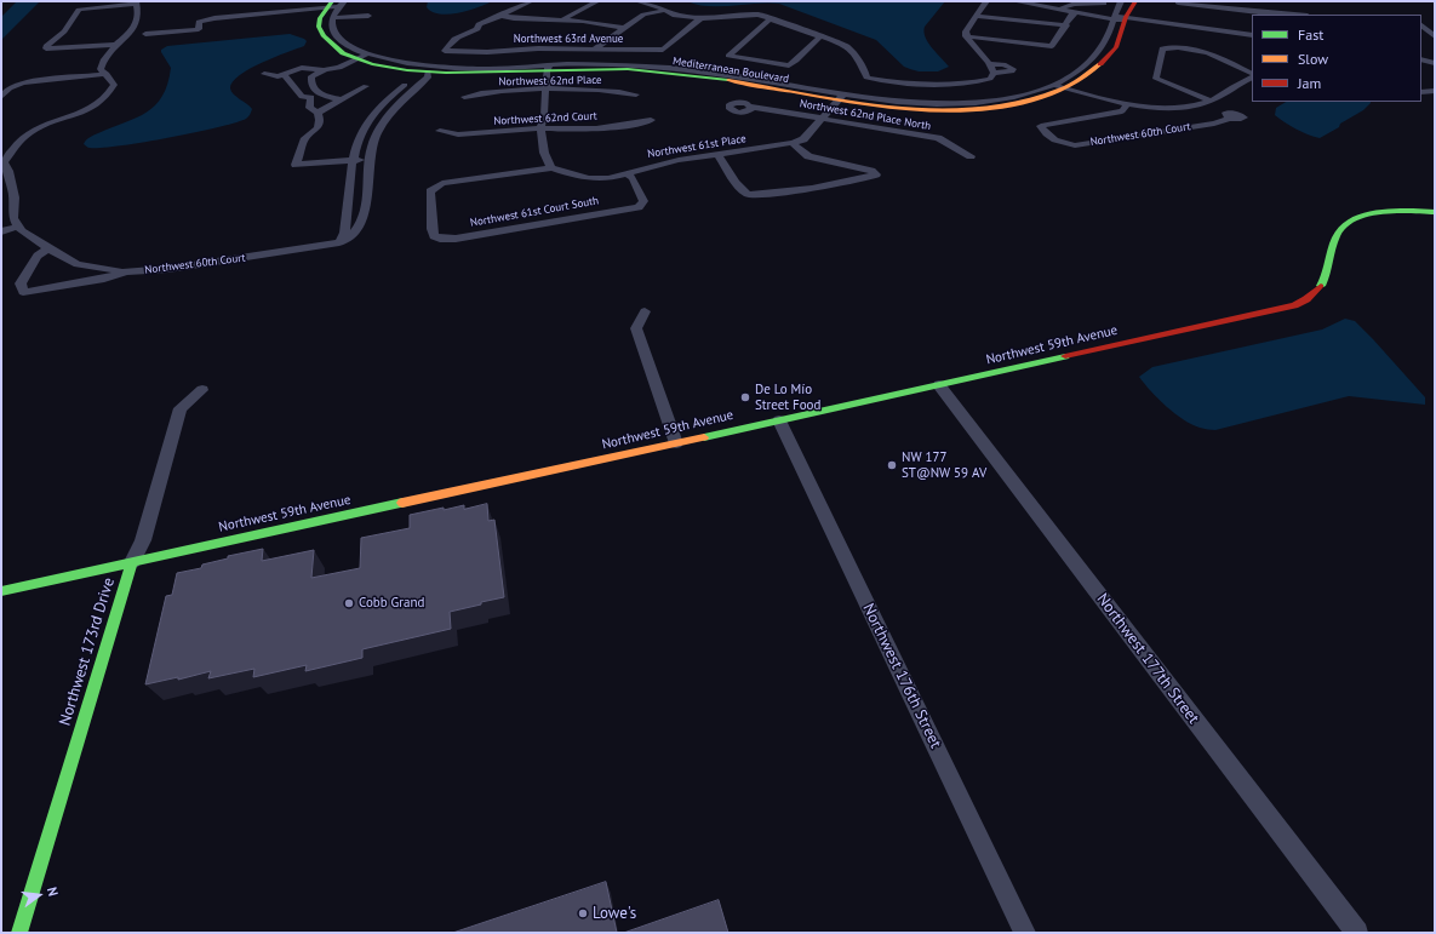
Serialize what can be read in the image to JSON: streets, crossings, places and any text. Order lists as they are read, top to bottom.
{
  "streets": {
    "street": [
      "Northwest 63rd Avenue",
      "Mediterranean Boulevard",
      "Northwest 62nd Place",
      "Northwest 62nd Place North",
      "Northwest 62nd Court",
      "Northwest 60th Court",
      "Northwest 61st Place",
      "Northwest 61st Court South",
      "Northwest 59th Avenue",
      "Northwest 173rd Drive",
      "Northwest 177th Street",
      "Northwest 176th Street"
    ]
  },
  "crossings": [
    ["Mediterranean Boulevard", "Northwest 60th Court"],
    ["Northwest 61st Place", "Northwest 61st Court South"],
    ["Northwest 59th Avenue", "Northwest 173rd Drive"],
    ["Northwest 59th Avenue", "Northwest 177th Street"],
    ["Northwest 59th Avenue", "Northwest 176th Street"]
  ],
  "places": [
    "De Lo Mío Street Food",
    "NW 177 ST@NW 59 AV",
    "Cobb Grand",
    "Lowe's"
  ],
  "legend": ["Fast", "Slow", "Jam"],
  "north": "right"
}
